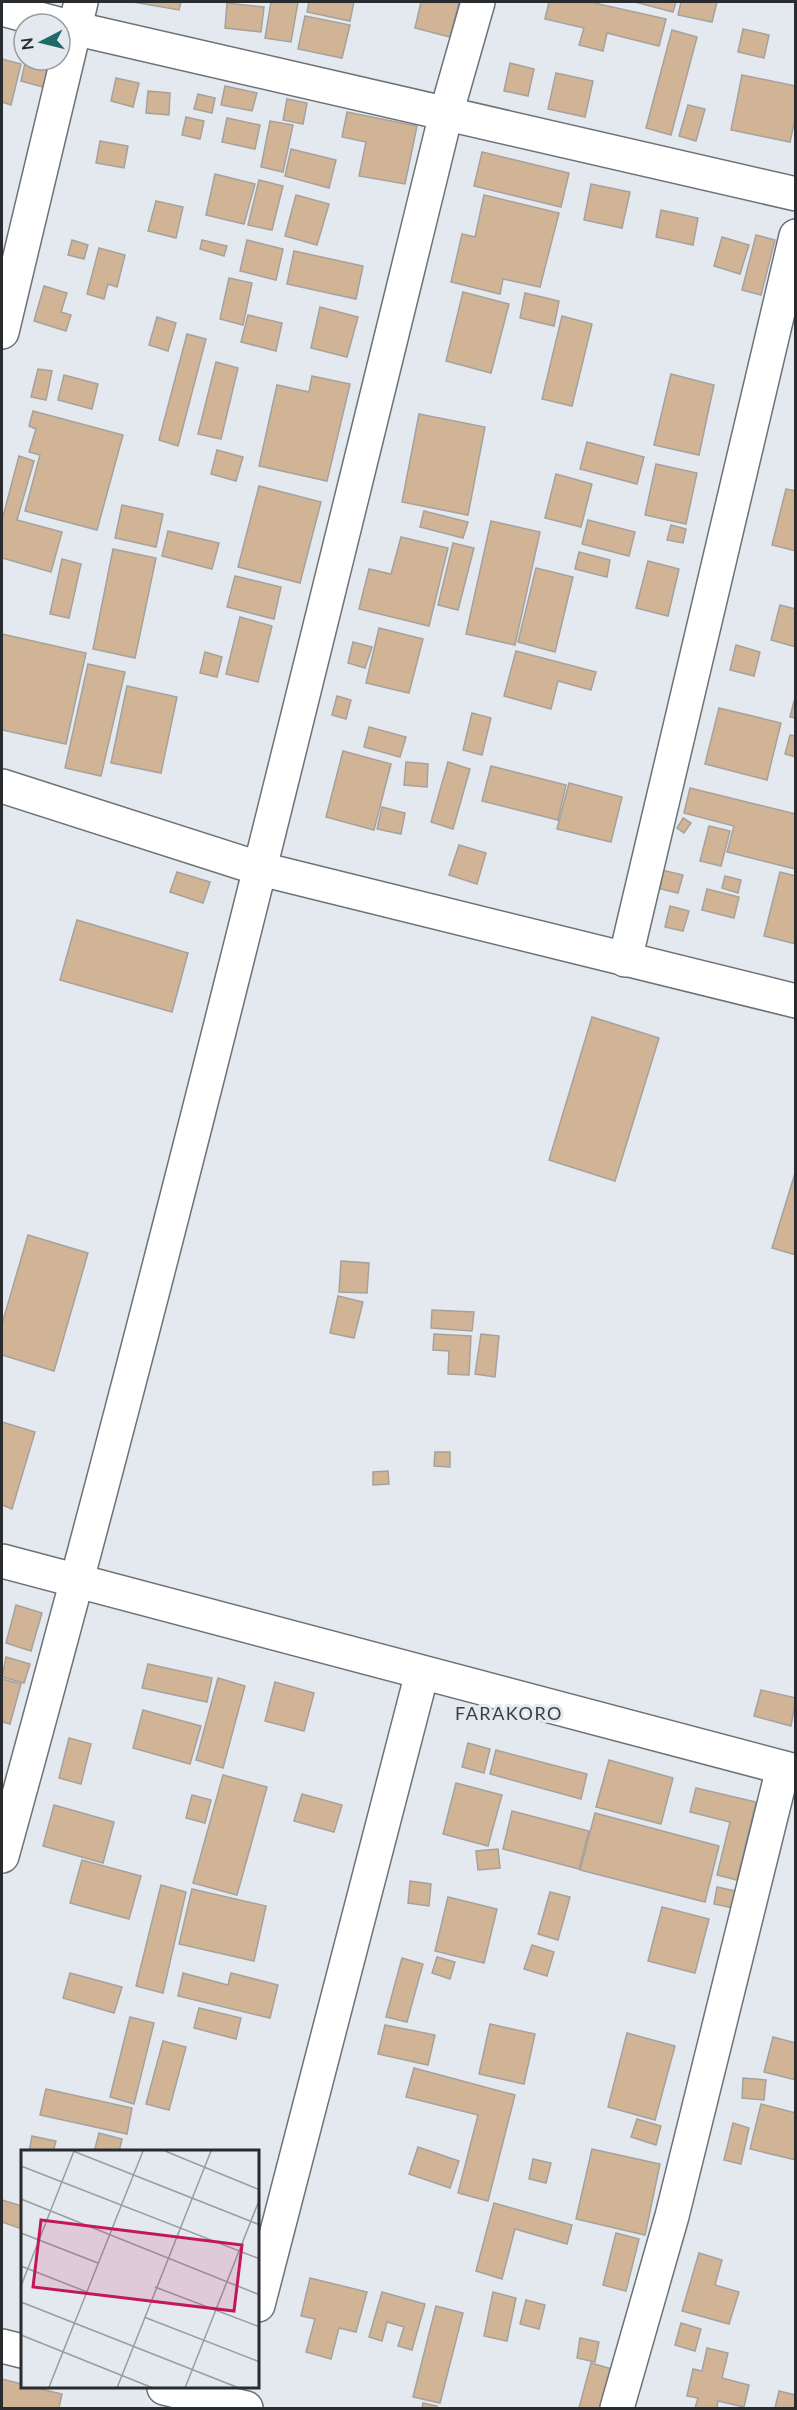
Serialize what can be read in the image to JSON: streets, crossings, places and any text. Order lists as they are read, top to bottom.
{
  "districts": ["FARAKORO"],
  "north": "left"
}
